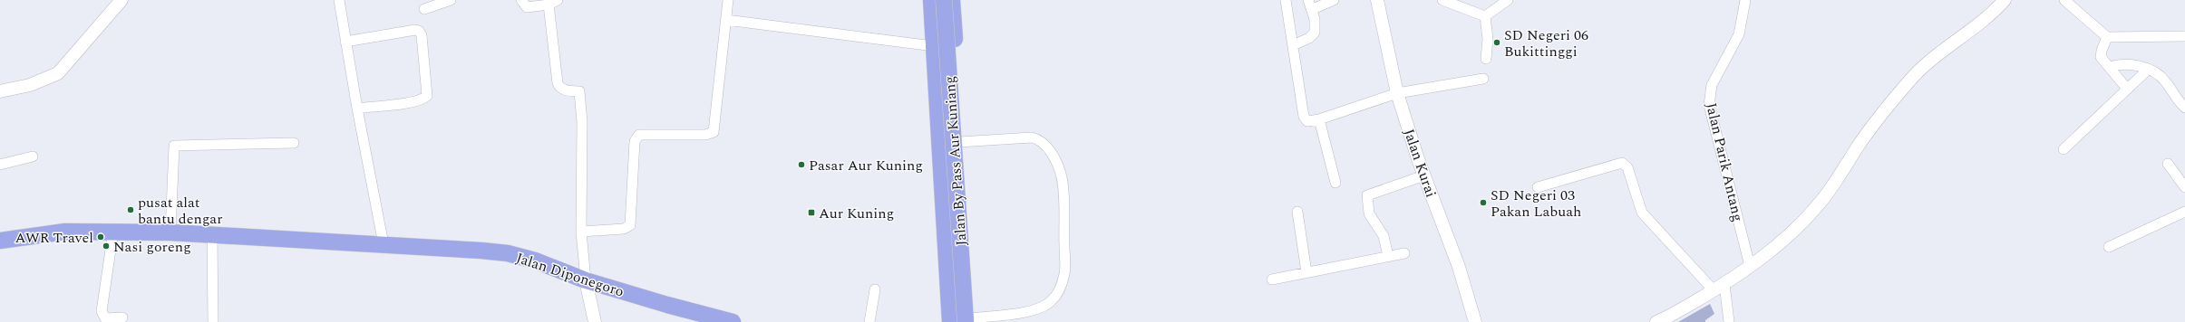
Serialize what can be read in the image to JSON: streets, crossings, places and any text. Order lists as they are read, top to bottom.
{
  "streets": {
    "highway": ["Jalan By Pass Aur Kuniang", "Jalan Diponegoro"],
    "street": ["Jalan Parik Antang", "Jalan Kurai"]
  },
  "places": {
    "other": [
      "SD Negeri 06 Bukittinggi",
      "Pasar Aur Kuning",
      "SD Negeri 03 Pakan Labuah",
      "pusat alat bantu dengar",
      "AWR Travel",
      "Nasi goreng"
    ],
    "transit": ["Aur Kuning"]
  }
}
